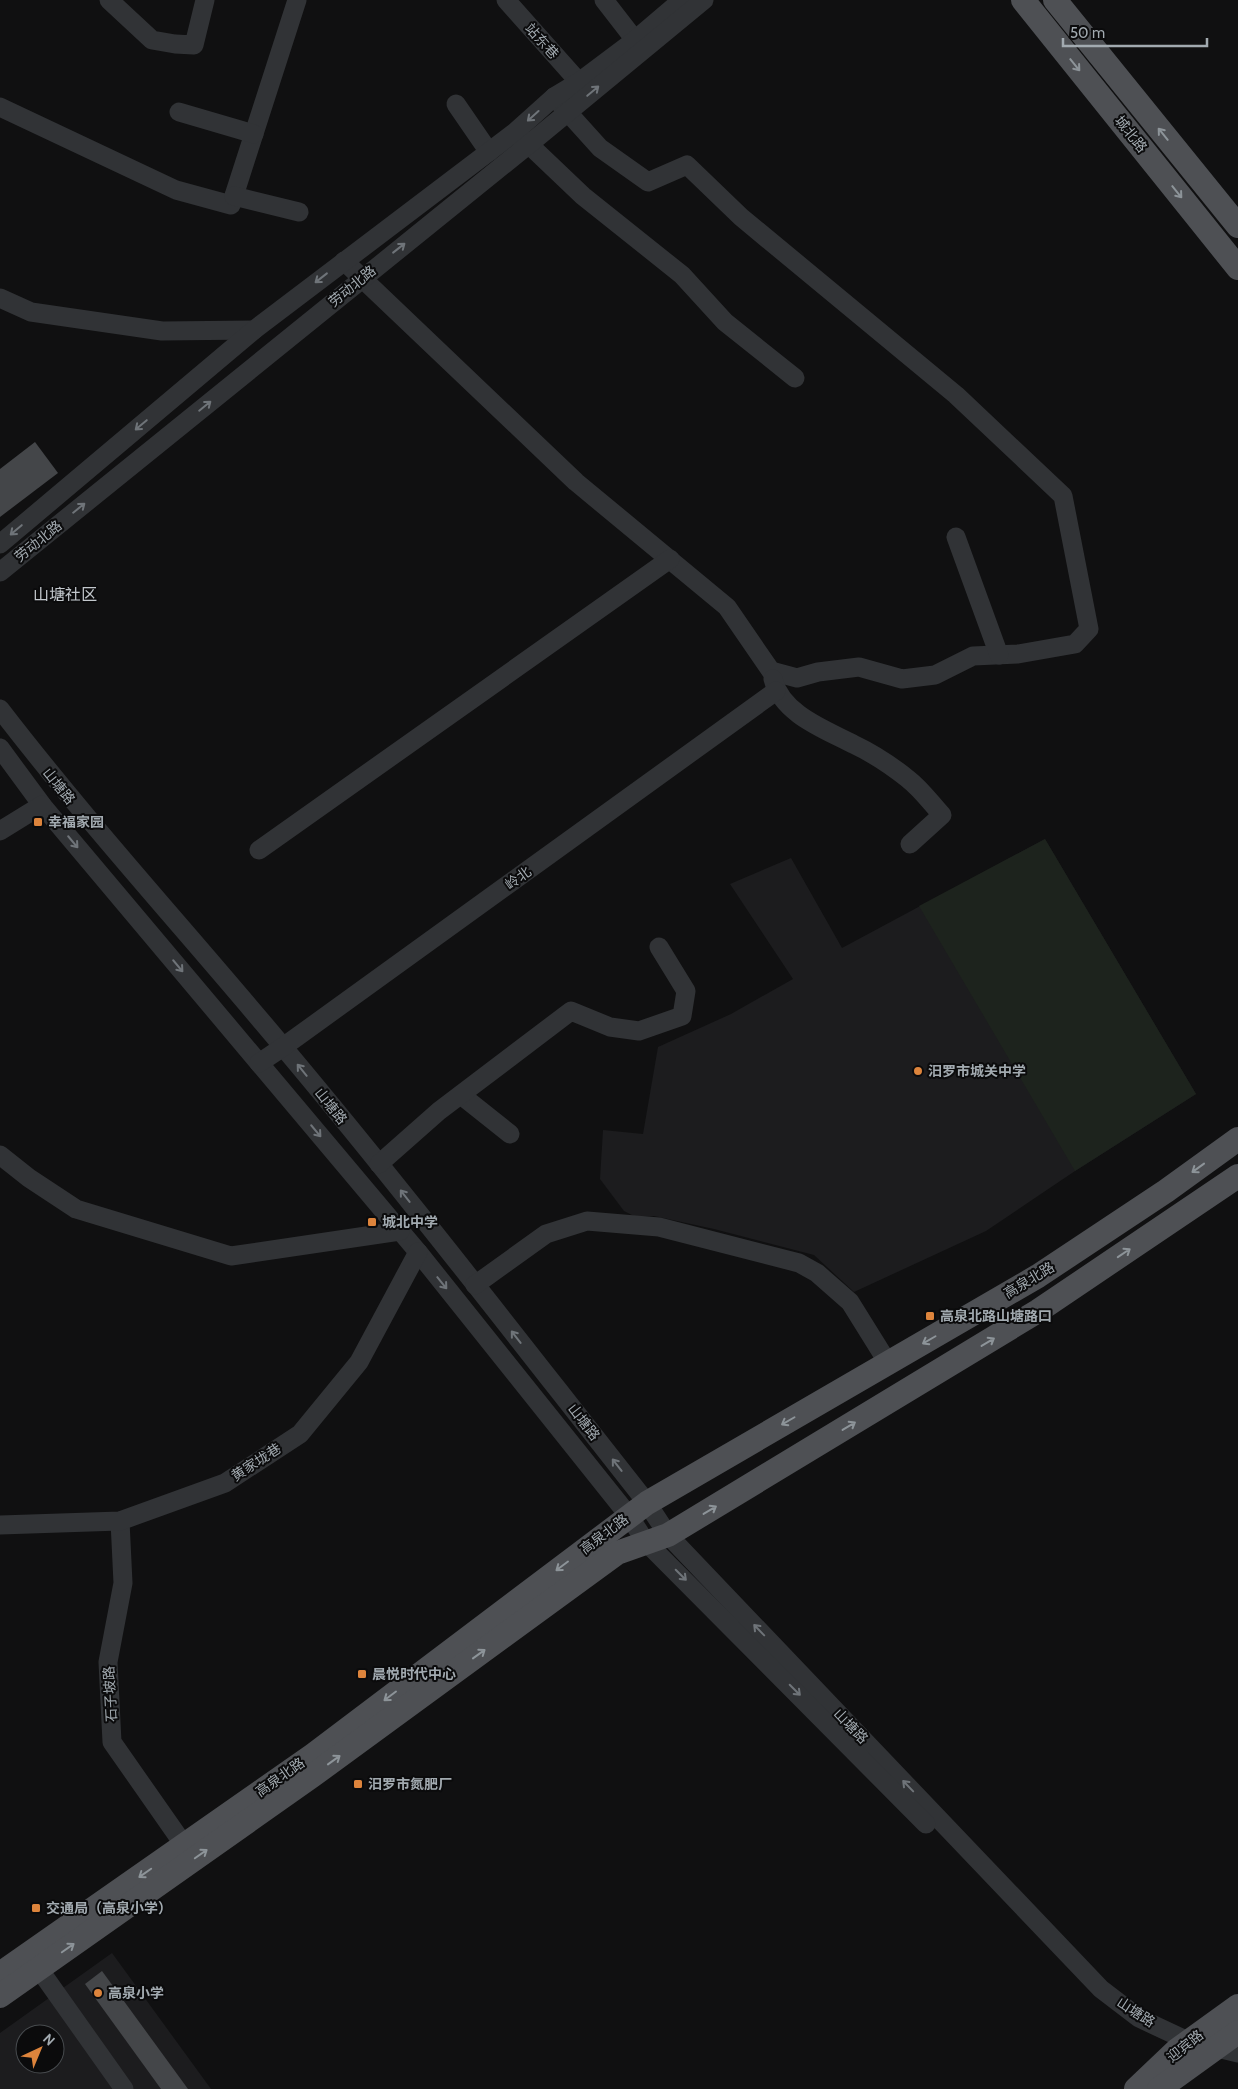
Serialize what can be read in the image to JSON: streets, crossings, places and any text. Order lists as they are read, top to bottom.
{
  "streets": {
    "main road": ["城北路", "高泉北路", "迎宾路"],
    "street": [
      "站东巷",
      "劳动北路",
      "山塘路",
      "岭北",
      "黄家垅巷",
      "石子坡路"
    ]
  },
  "crossings": [
    ["站东巷", "劳动北路"],
    ["山塘路", "岭北"],
    ["山塘路", "高泉北路"],
    ["山塘路", "黄家垅巷"],
    ["山塘路", "迎宾路"],
    ["高泉北路", "石子坡路"],
    ["黄家垅巷", "石子坡路"]
  ],
  "districts": ["山塘社区"],
  "places": {
    "transit": [
      "幸福家园",
      "城北中学",
      "高泉北路山塘路口",
      "晨悦时代中心",
      "汨罗市氮肥厂",
      "交通局（高泉小学）"
    ],
    "other": ["汨罗市城关中学", "高泉小学"]
  },
  "scale_bar": "50 m",
  "north": "top right"
}
